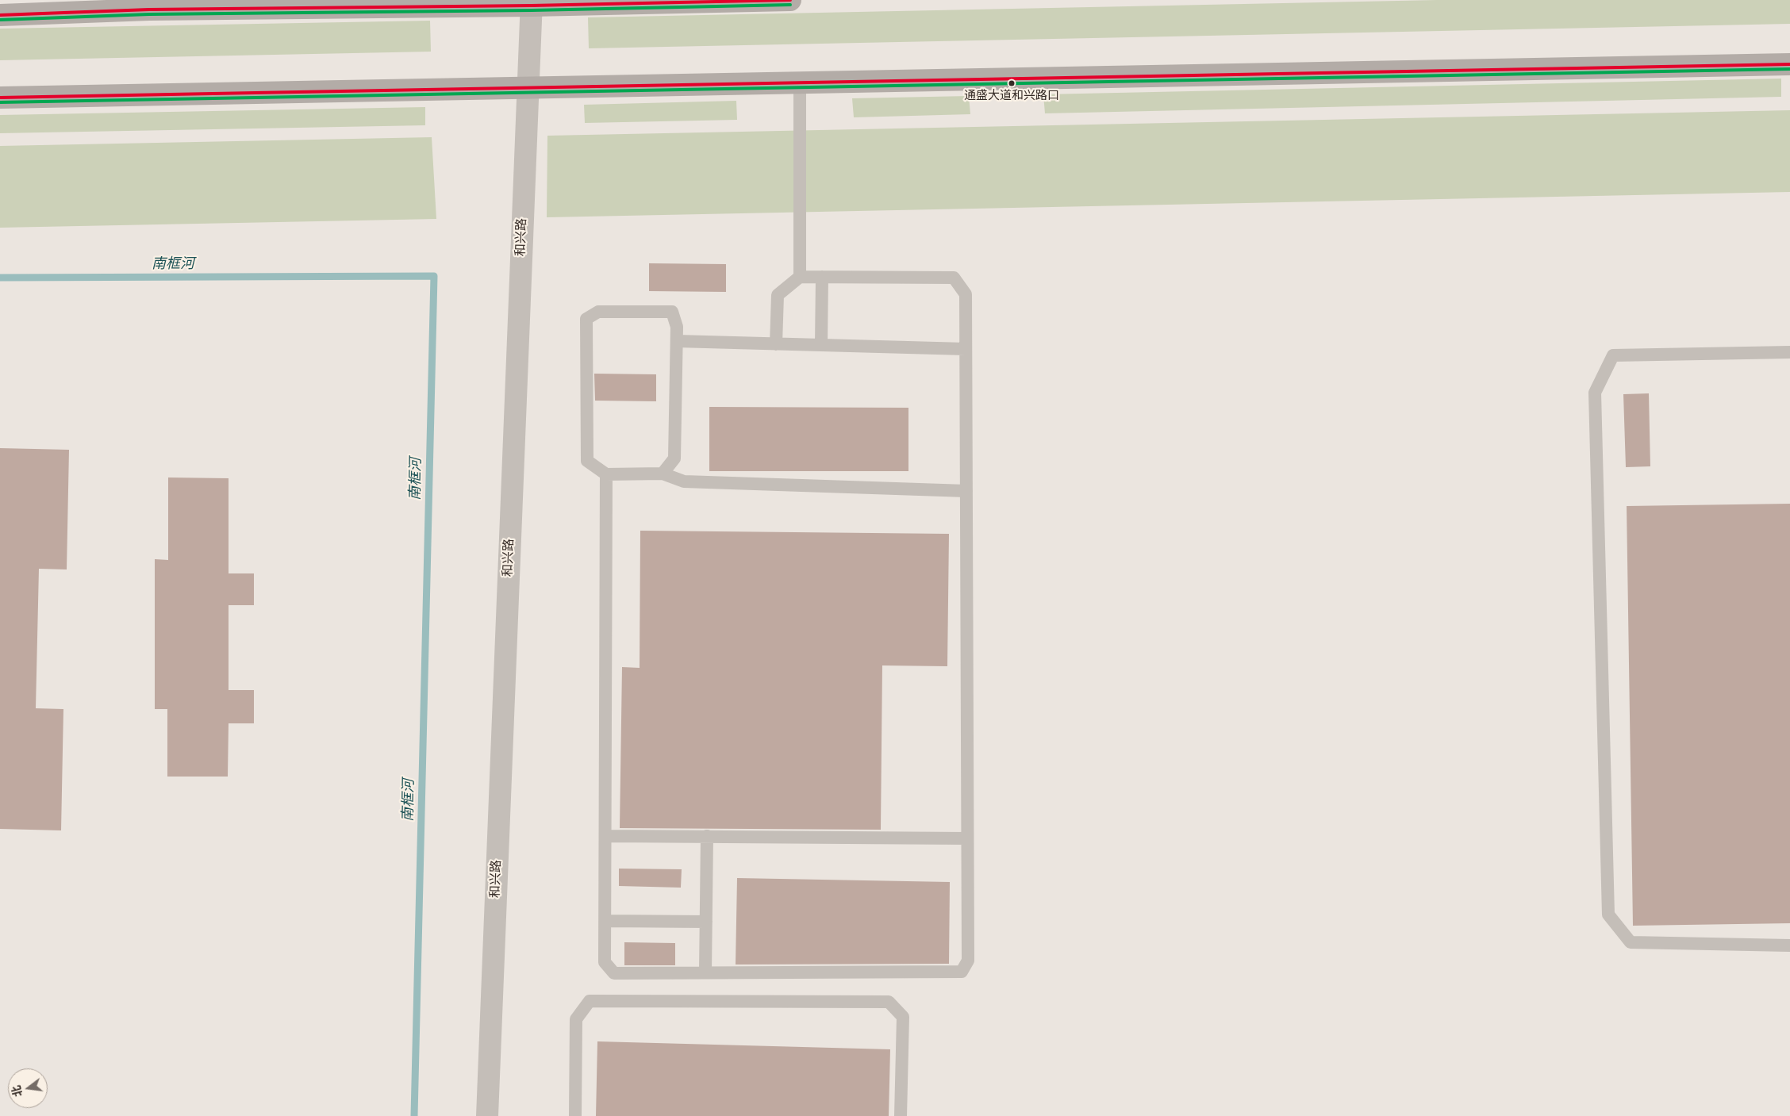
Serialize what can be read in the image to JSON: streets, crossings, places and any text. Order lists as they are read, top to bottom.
{
  "streets": {
    "street": ["和兴路"]
  },
  "water": ["南框河"],
  "places": ["通盛大道和兴路口"],
  "north": "left"
}
